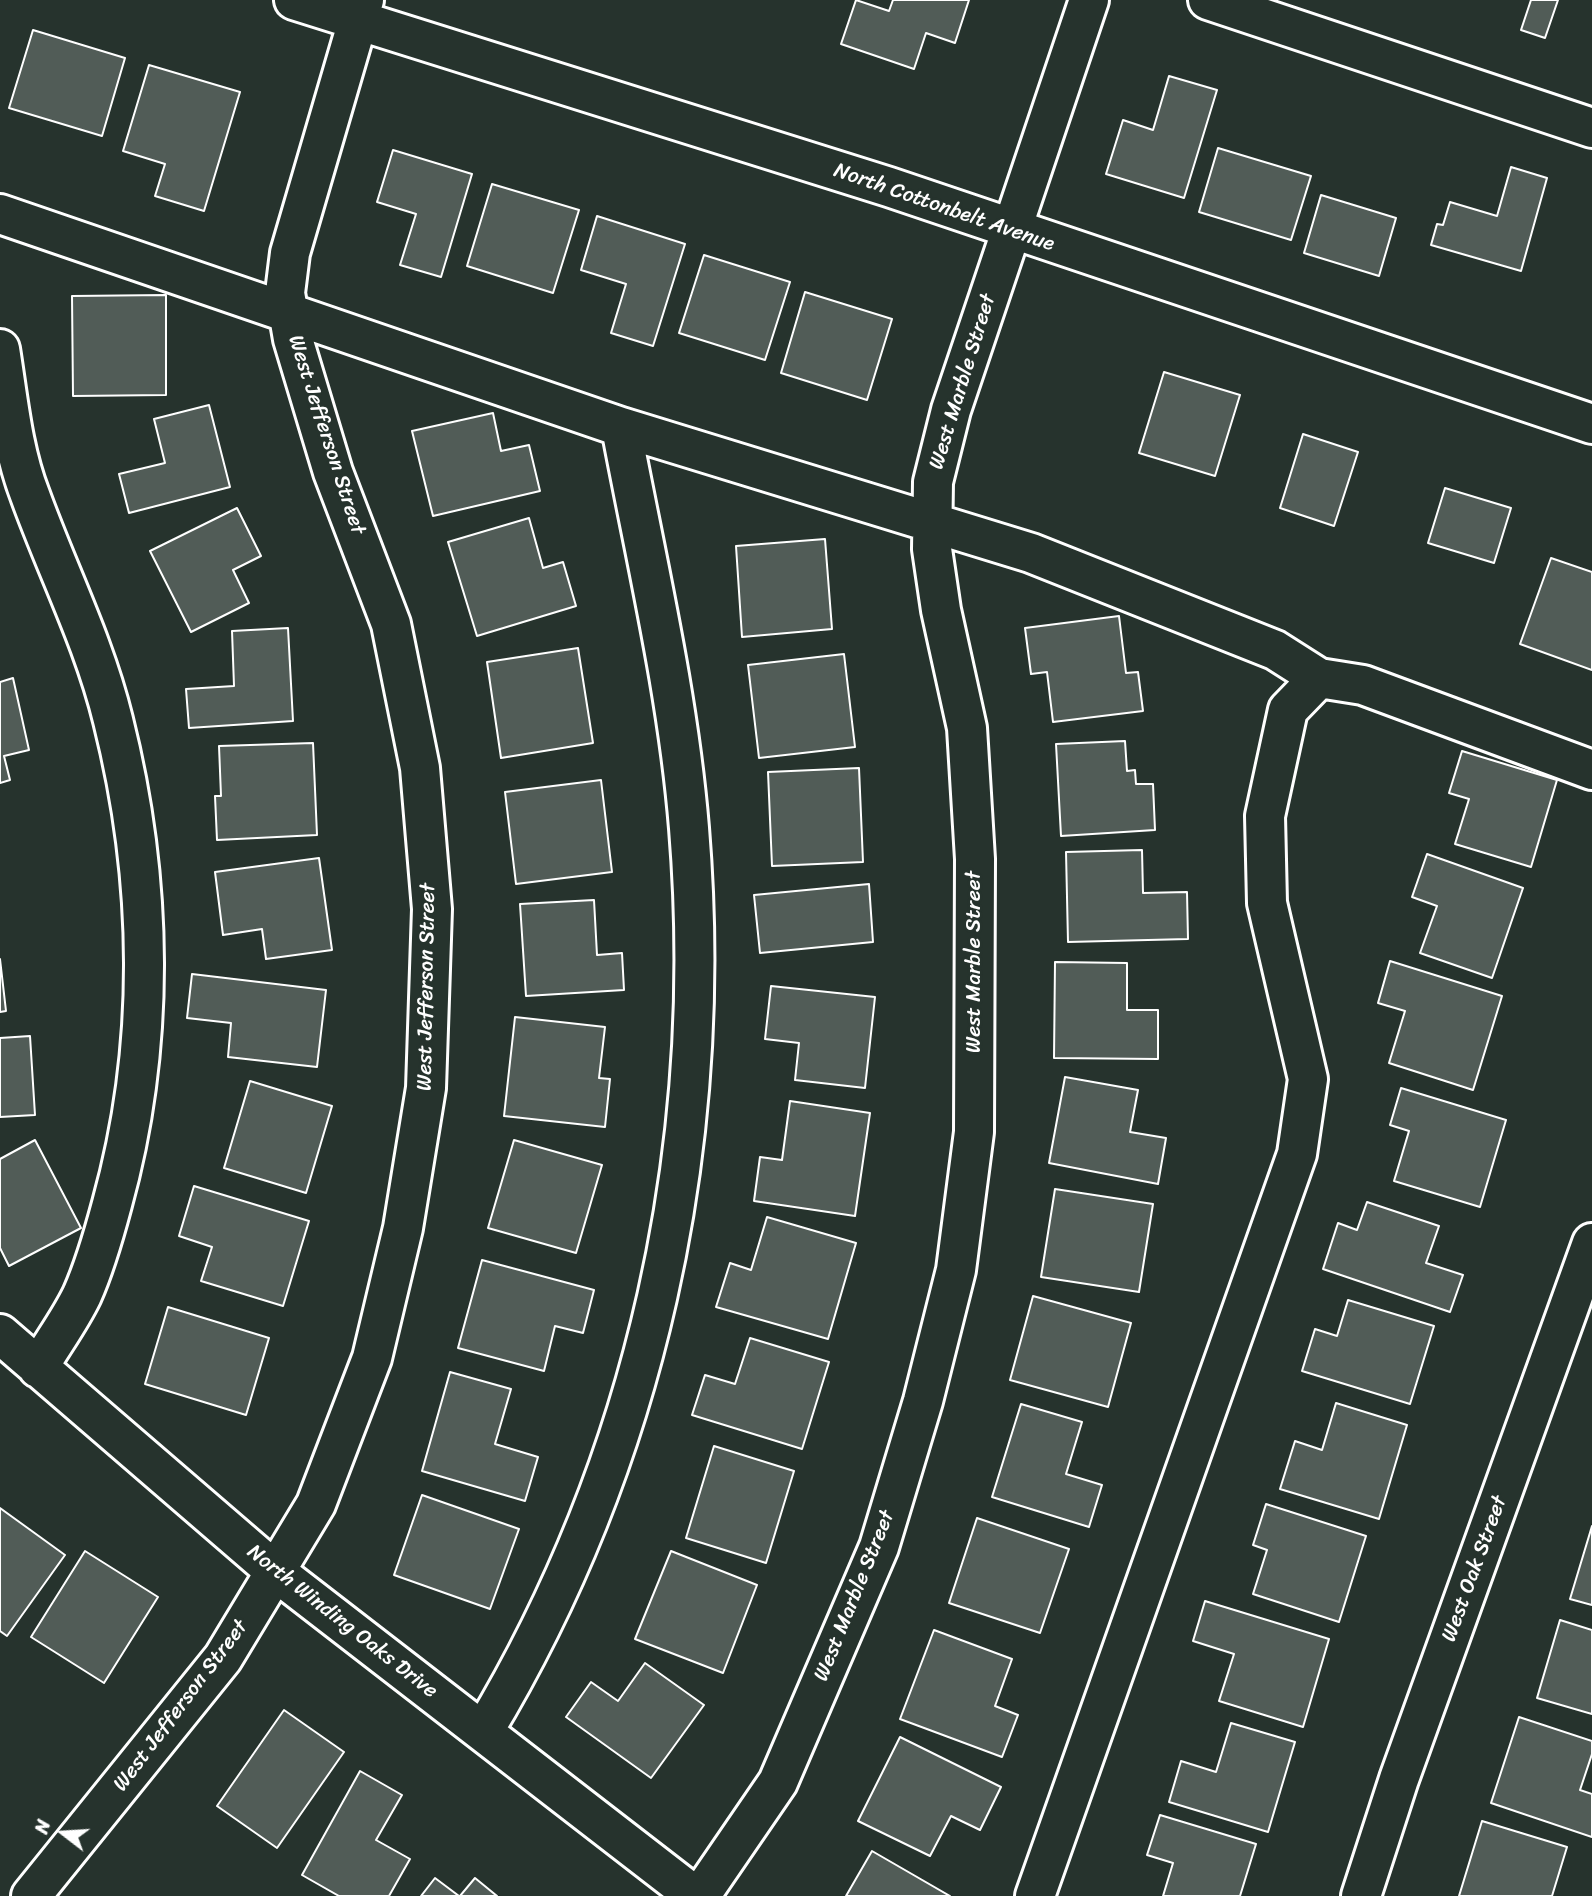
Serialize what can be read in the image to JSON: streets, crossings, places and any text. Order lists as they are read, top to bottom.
{
  "streets": {
    "street": [
      "North Cottonbelt Avenue",
      "West Marble Street",
      "West Jefferson Street",
      "West Oak Street",
      "North Winding Oaks Drive"
    ]
  },
  "crossings": [
    ["North Cottonbelt Avenue", "West Marble Street"],
    ["North Cottonbelt Avenue", "West Jefferson Street"],
    ["West Jefferson Street", "North Winding Oaks Drive"]
  ],
  "north": "left"
}
